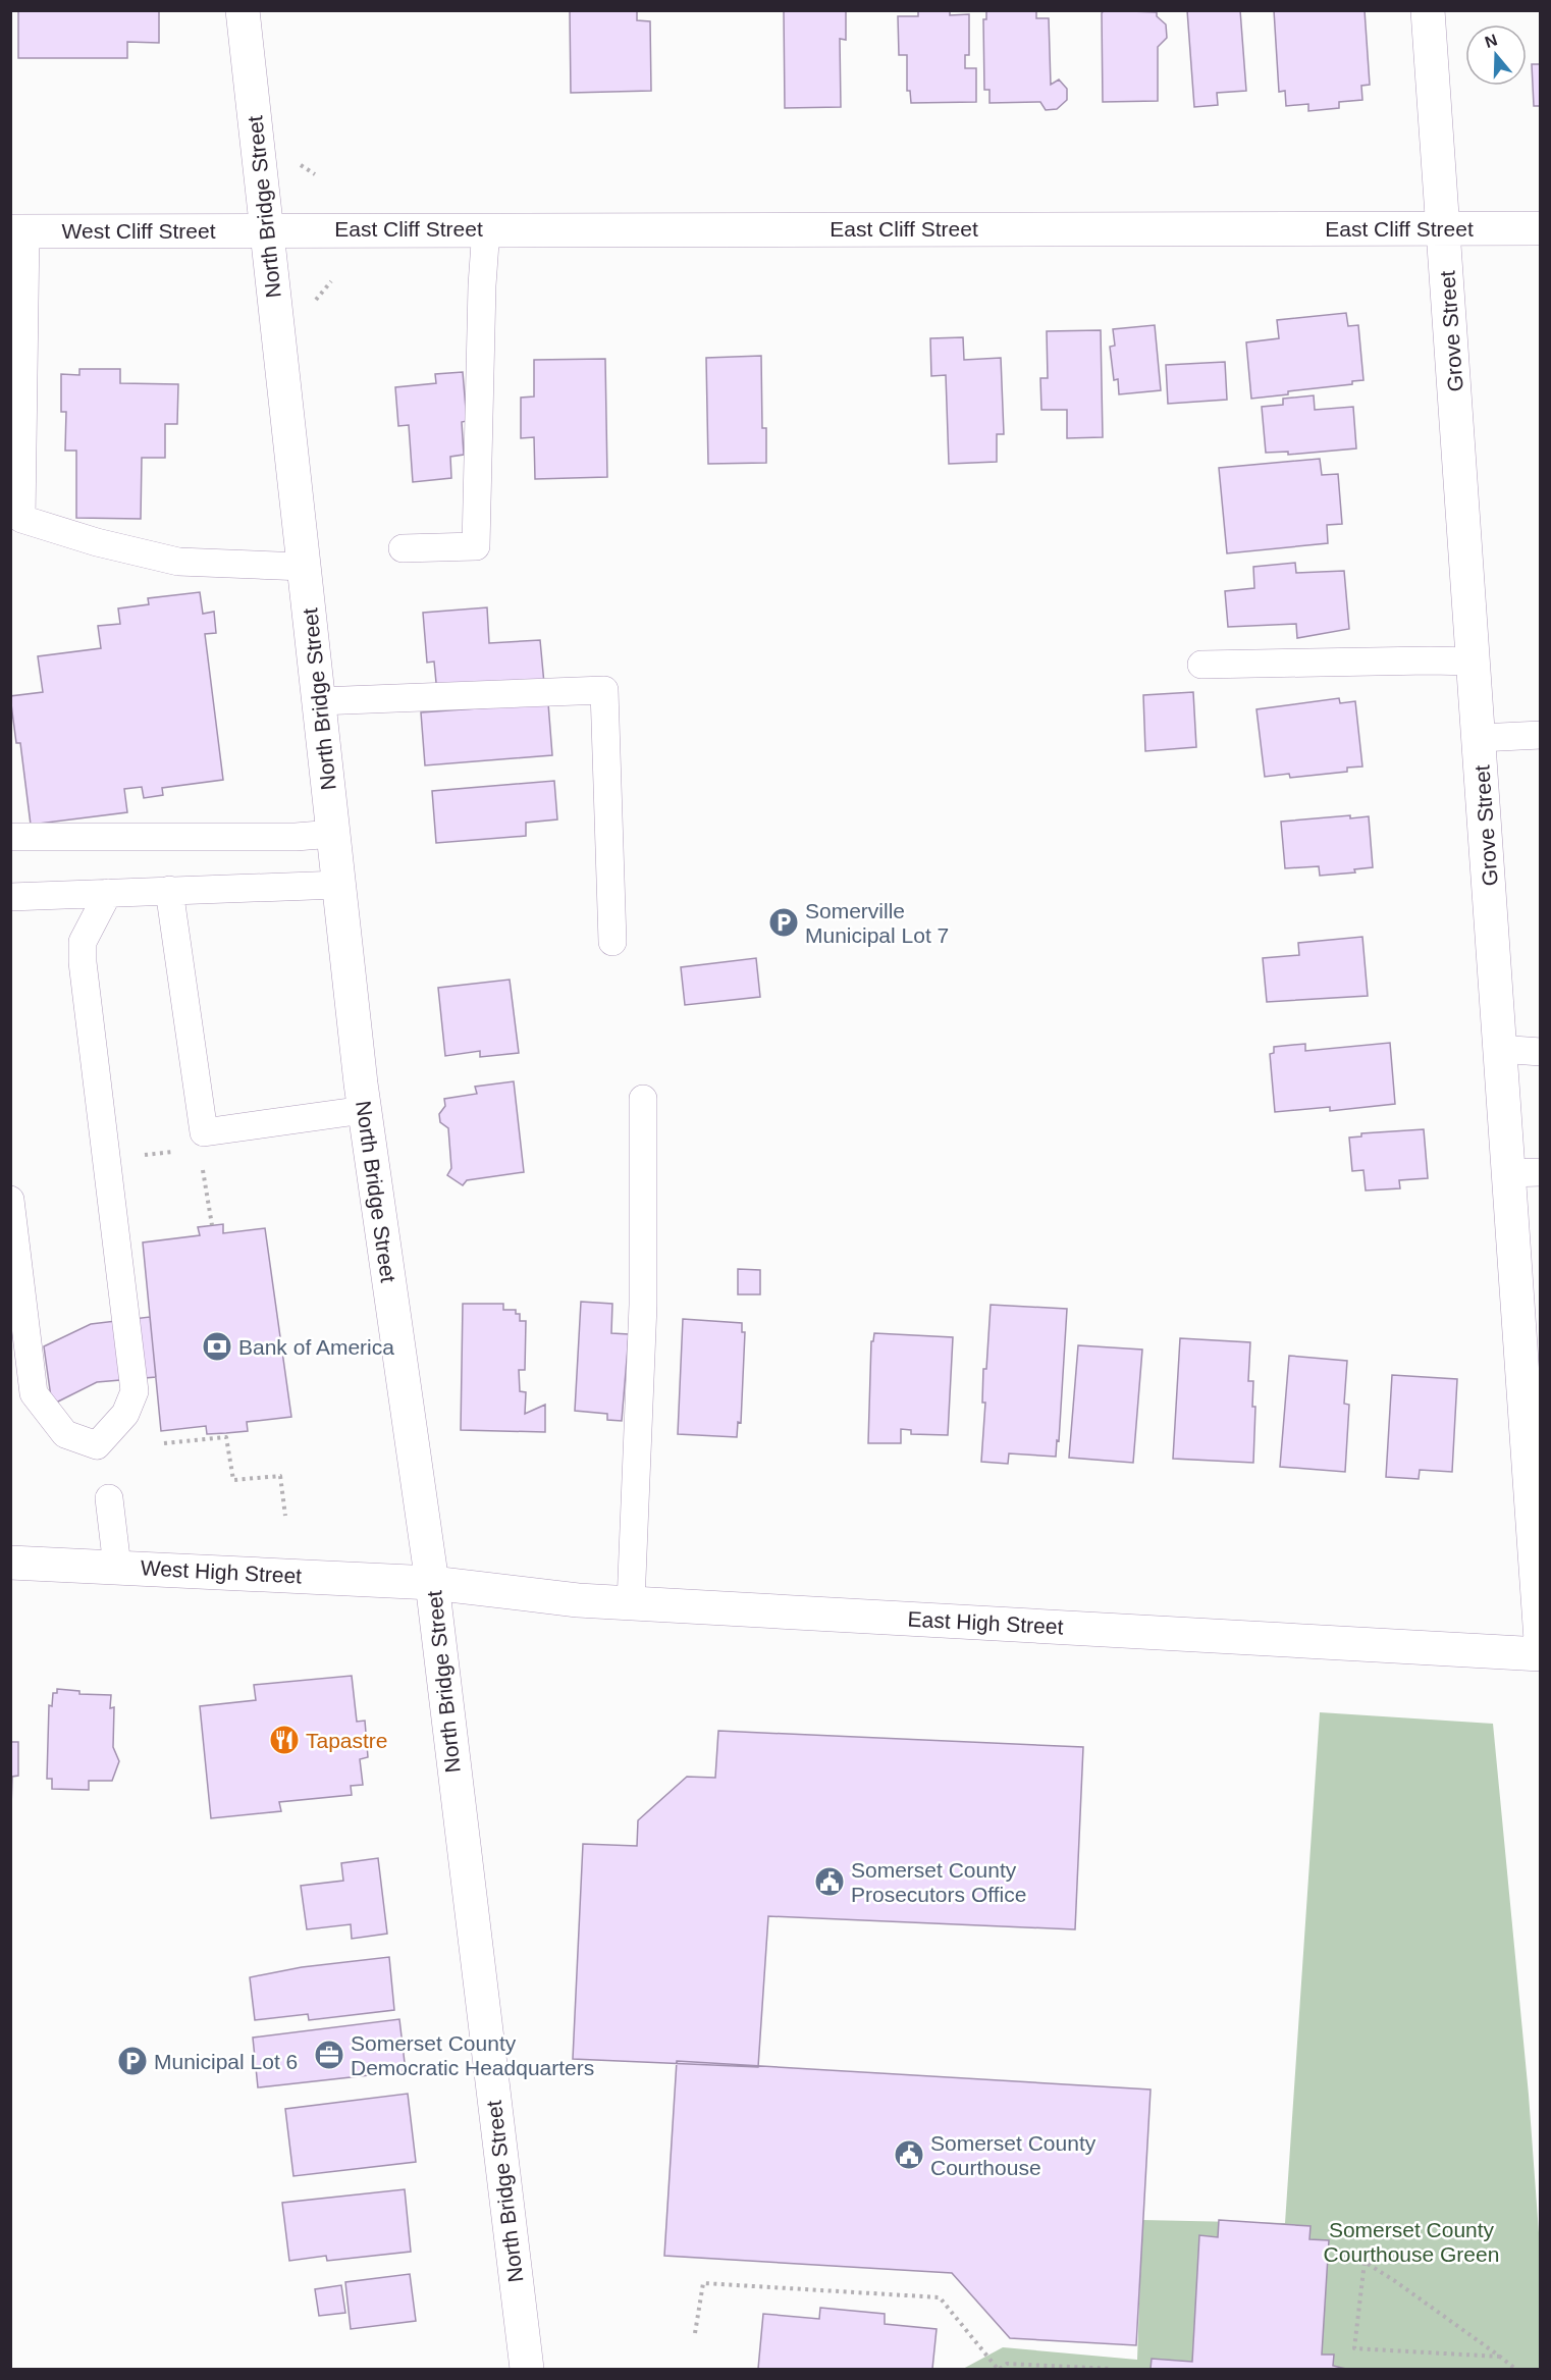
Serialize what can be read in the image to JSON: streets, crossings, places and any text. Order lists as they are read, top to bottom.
{
  "streets": {
    "street": [
      "North Bridge Street",
      "East Cliff Street",
      "West Cliff Street",
      "Grove Street",
      "West High Street",
      "East High Street"
    ]
  },
  "crossings": [
    ["North Bridge Street", "East Cliff Street"],
    ["North Bridge Street", "West Cliff Street"],
    ["North Bridge Street", "West High Street"],
    ["North Bridge Street", "East High Street"],
    ["East Cliff Street", "West Cliff Street"],
    ["East Cliff Street", "Grove Street"],
    ["West High Street", "East High Street"]
  ],
  "parks": ["Somerset County Courthouse Green"],
  "places": {
    "parking": ["Somerville Municipal Lot 7", "Municipal Lot 6"],
    "bank": ["Bank of America"],
    "restaurant": ["Tapastre"],
    "public building": ["Somerset County Prosecutors Office", "Somerset County Courthouse"],
    "office": ["Somerset County Democratic Headquarters"]
  },
  "north": "top"
}
